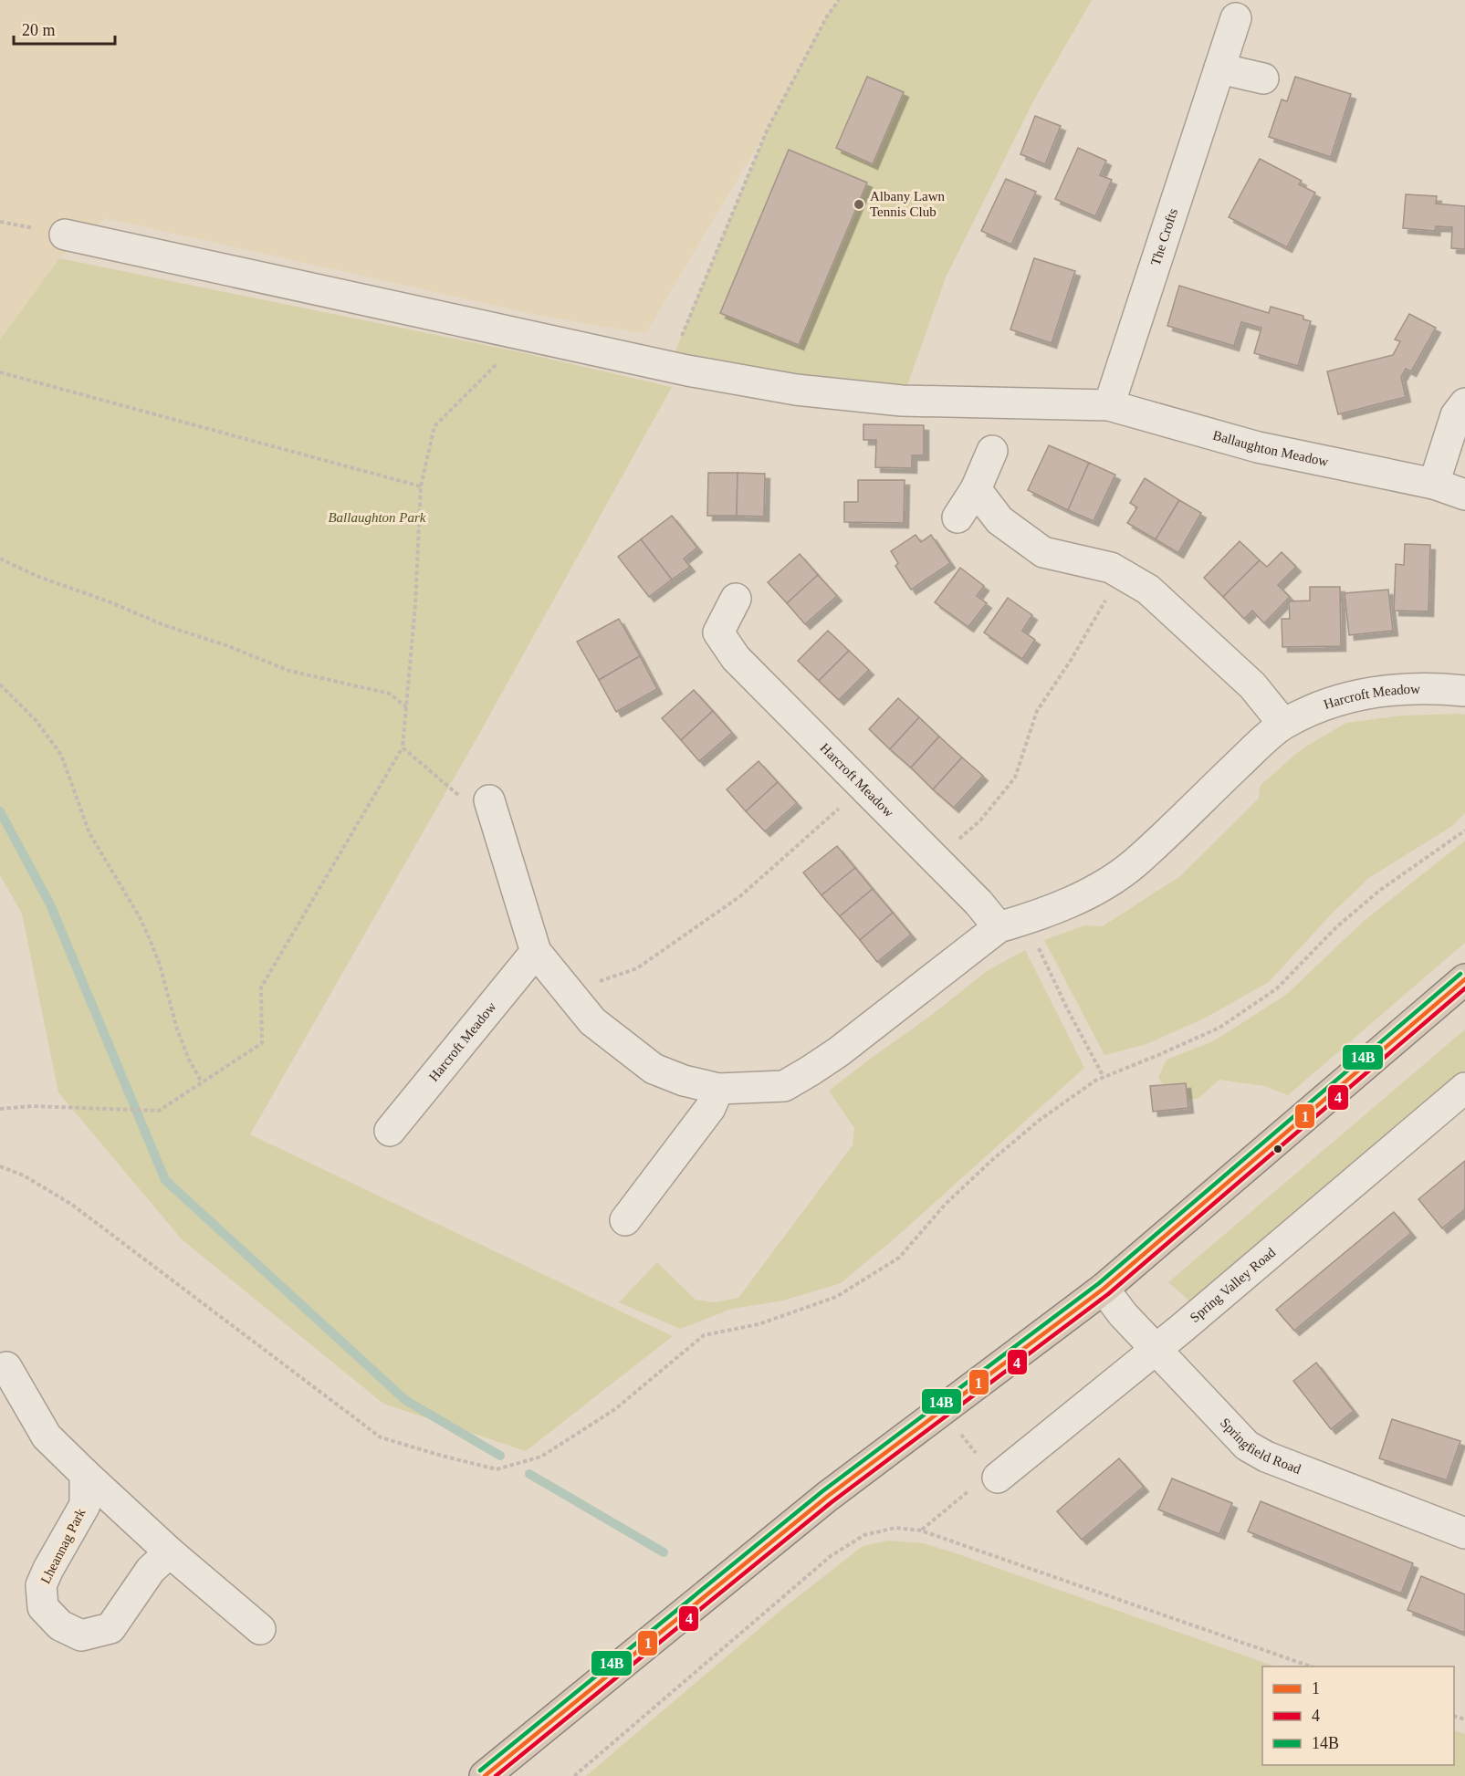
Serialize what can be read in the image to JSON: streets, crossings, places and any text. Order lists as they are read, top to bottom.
{
  "streets": {
    "street": [
      "The Crofts",
      "Ballaughton Meadow",
      "Harcroft Meadow",
      "Spring Valley Road",
      "Springfield Road",
      "Lheannag Park"
    ]
  },
  "crossings": [
    ["The Crofts", "Ballaughton Meadow"],
    ["Spring Valley Road", "Springfield Road"]
  ],
  "parks": ["Ballaughton Park"],
  "places": ["Albany Lawn Tennis Club"],
  "lines": ["transit line 14B", "transit line 1", "transit line 4"],
  "legend": ["1", "4", "14B"],
  "scale_bar": "20 m"
}
